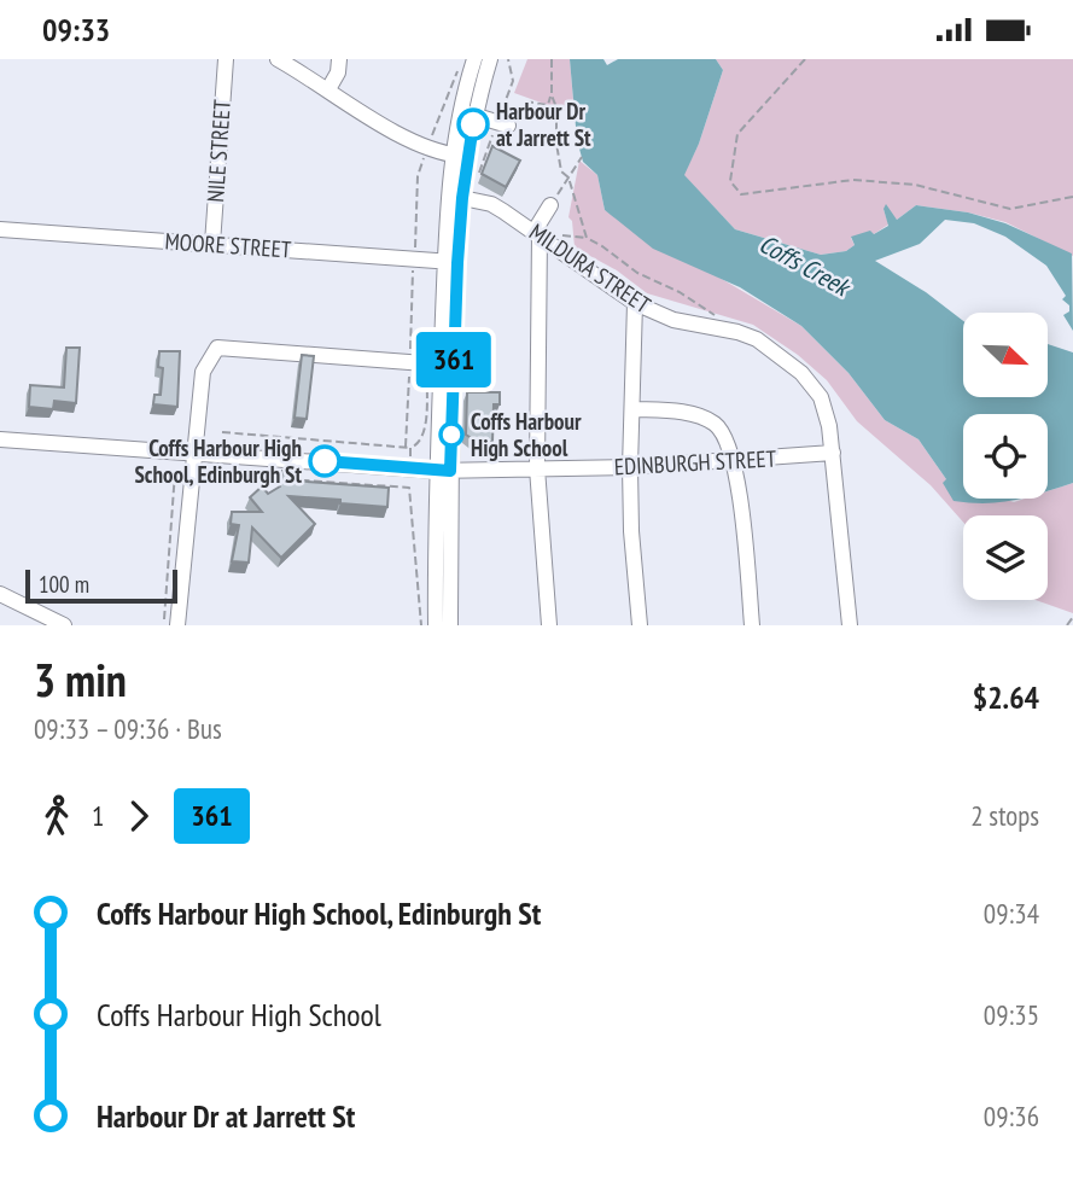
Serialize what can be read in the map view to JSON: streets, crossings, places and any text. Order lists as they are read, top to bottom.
{
  "streets": {
    "street": [
      "NILE STREET",
      "MOORE STREET",
      "MILDURA STREET",
      "EDINBURGH STREET"
    ]
  },
  "crossings": [
    ["NILE STREET", "MOORE STREET"],
    ["MILDURA STREET", "EDINBURGH STREET"]
  ],
  "water": ["Coffs Creek"],
  "places": ["Harbour Dr at Jarrett St", "Coffs Harbour High School", "Coffs Harbour High School, Edinburgh St"],
  "lines": ["bus line 361"],
  "scale_bar": "100 m",
  "north": "bottom right",
  "page": {
    "status": "09:33",
    "on_map": "361",
    "scale": "100 m",
    "heading": ["3 min", "09:33 – 09:36 · Bus", "$2.64"],
    "legs": ["1", "361", "2 stops"],
    "list": [
      {
        "name": "Coffs Harbour High School, Edinburgh St",
        "value": "09:34"
      },
      {
        "name": "Coffs Harbour High School",
        "value": "09:35"
      },
      {
        "name": "Harbour Dr at Jarrett St",
        "value": "09:36"
      }
    ]
  }
}
